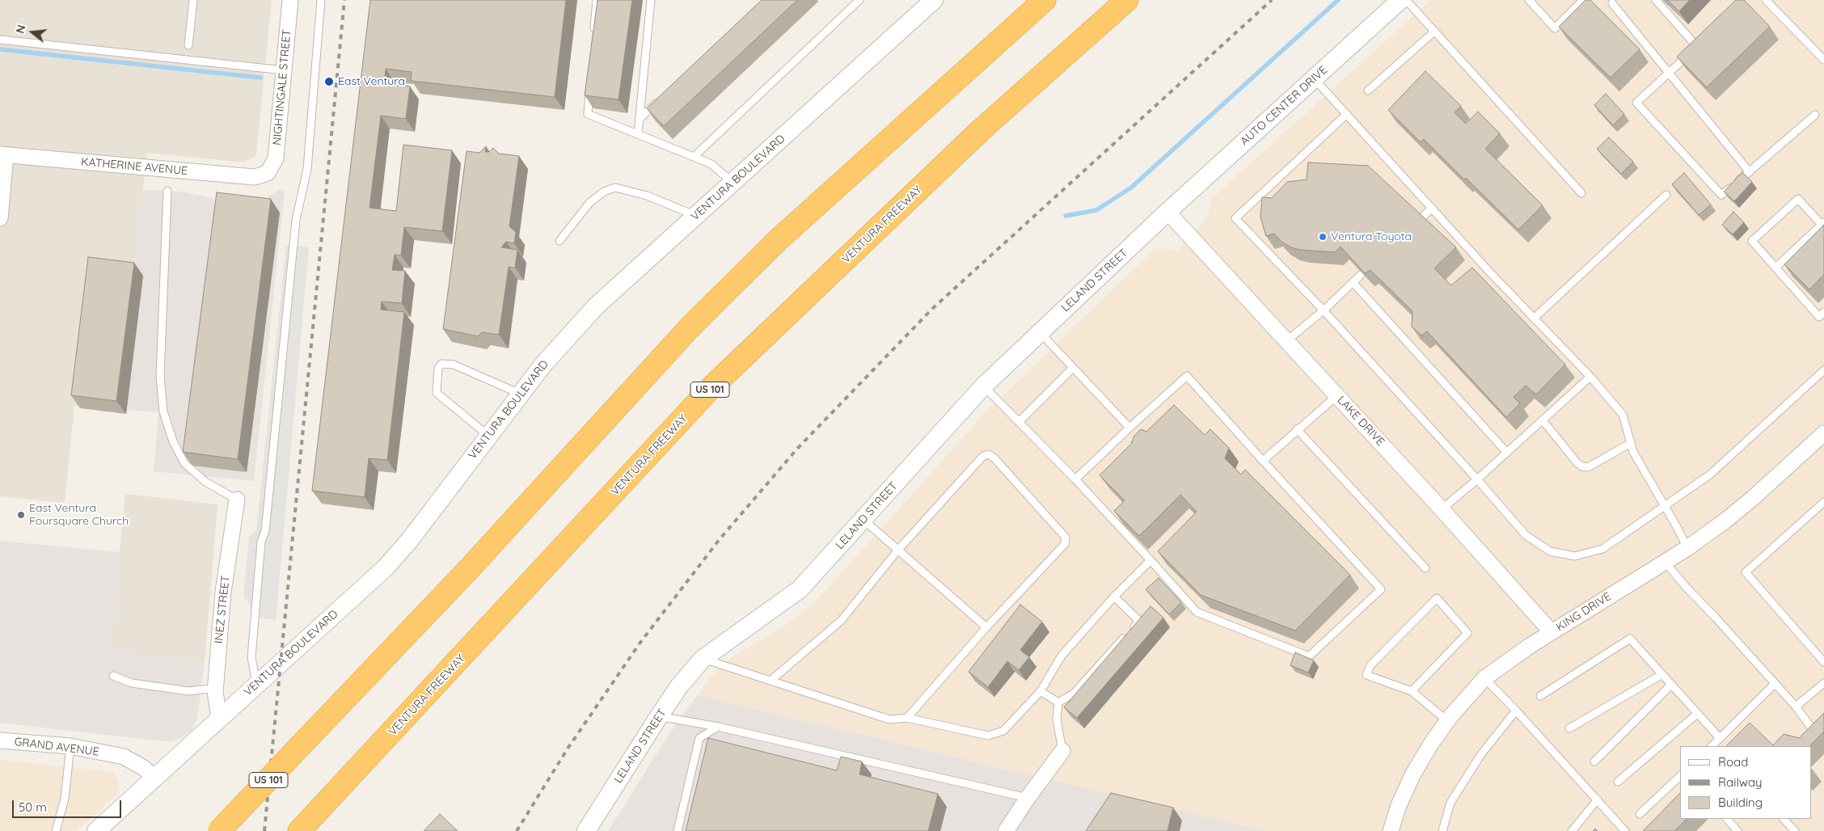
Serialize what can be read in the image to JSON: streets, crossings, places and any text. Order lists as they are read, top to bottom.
{
  "streets": {
    "highway": ["VENTURA FREEWAY", "US 101"],
    "street": [
      "NIGHTINGALE STREET",
      "AUTO CENTER DRIVE",
      "KATHERINE AVENUE",
      "VENTURA BOULEVARD",
      "LELAND STREET",
      "LAKE DRIVE",
      "INEZ STREET",
      "KING DRIVE",
      "GRAND AVENUE"
    ]
  },
  "crossings": [
    ["NIGHTINGALE STREET", "KATHERINE AVENUE"],
    ["AUTO CENTER DRIVE", "LELAND STREET"],
    ["AUTO CENTER DRIVE", "LAKE DRIVE"],
    ["VENTURA BOULEVARD", "INEZ STREET"],
    ["VENTURA BOULEVARD", "GRAND AVENUE"],
    ["LELAND STREET", "LAKE DRIVE"],
    ["LAKE DRIVE", "KING DRIVE"]
  ],
  "places": ["East Ventura", "Ventura Toyota", "East Ventura Foursquare Church"],
  "legend": ["Road", "Railway", "Building"],
  "scale_bar": "50 m",
  "north": "left"
}
